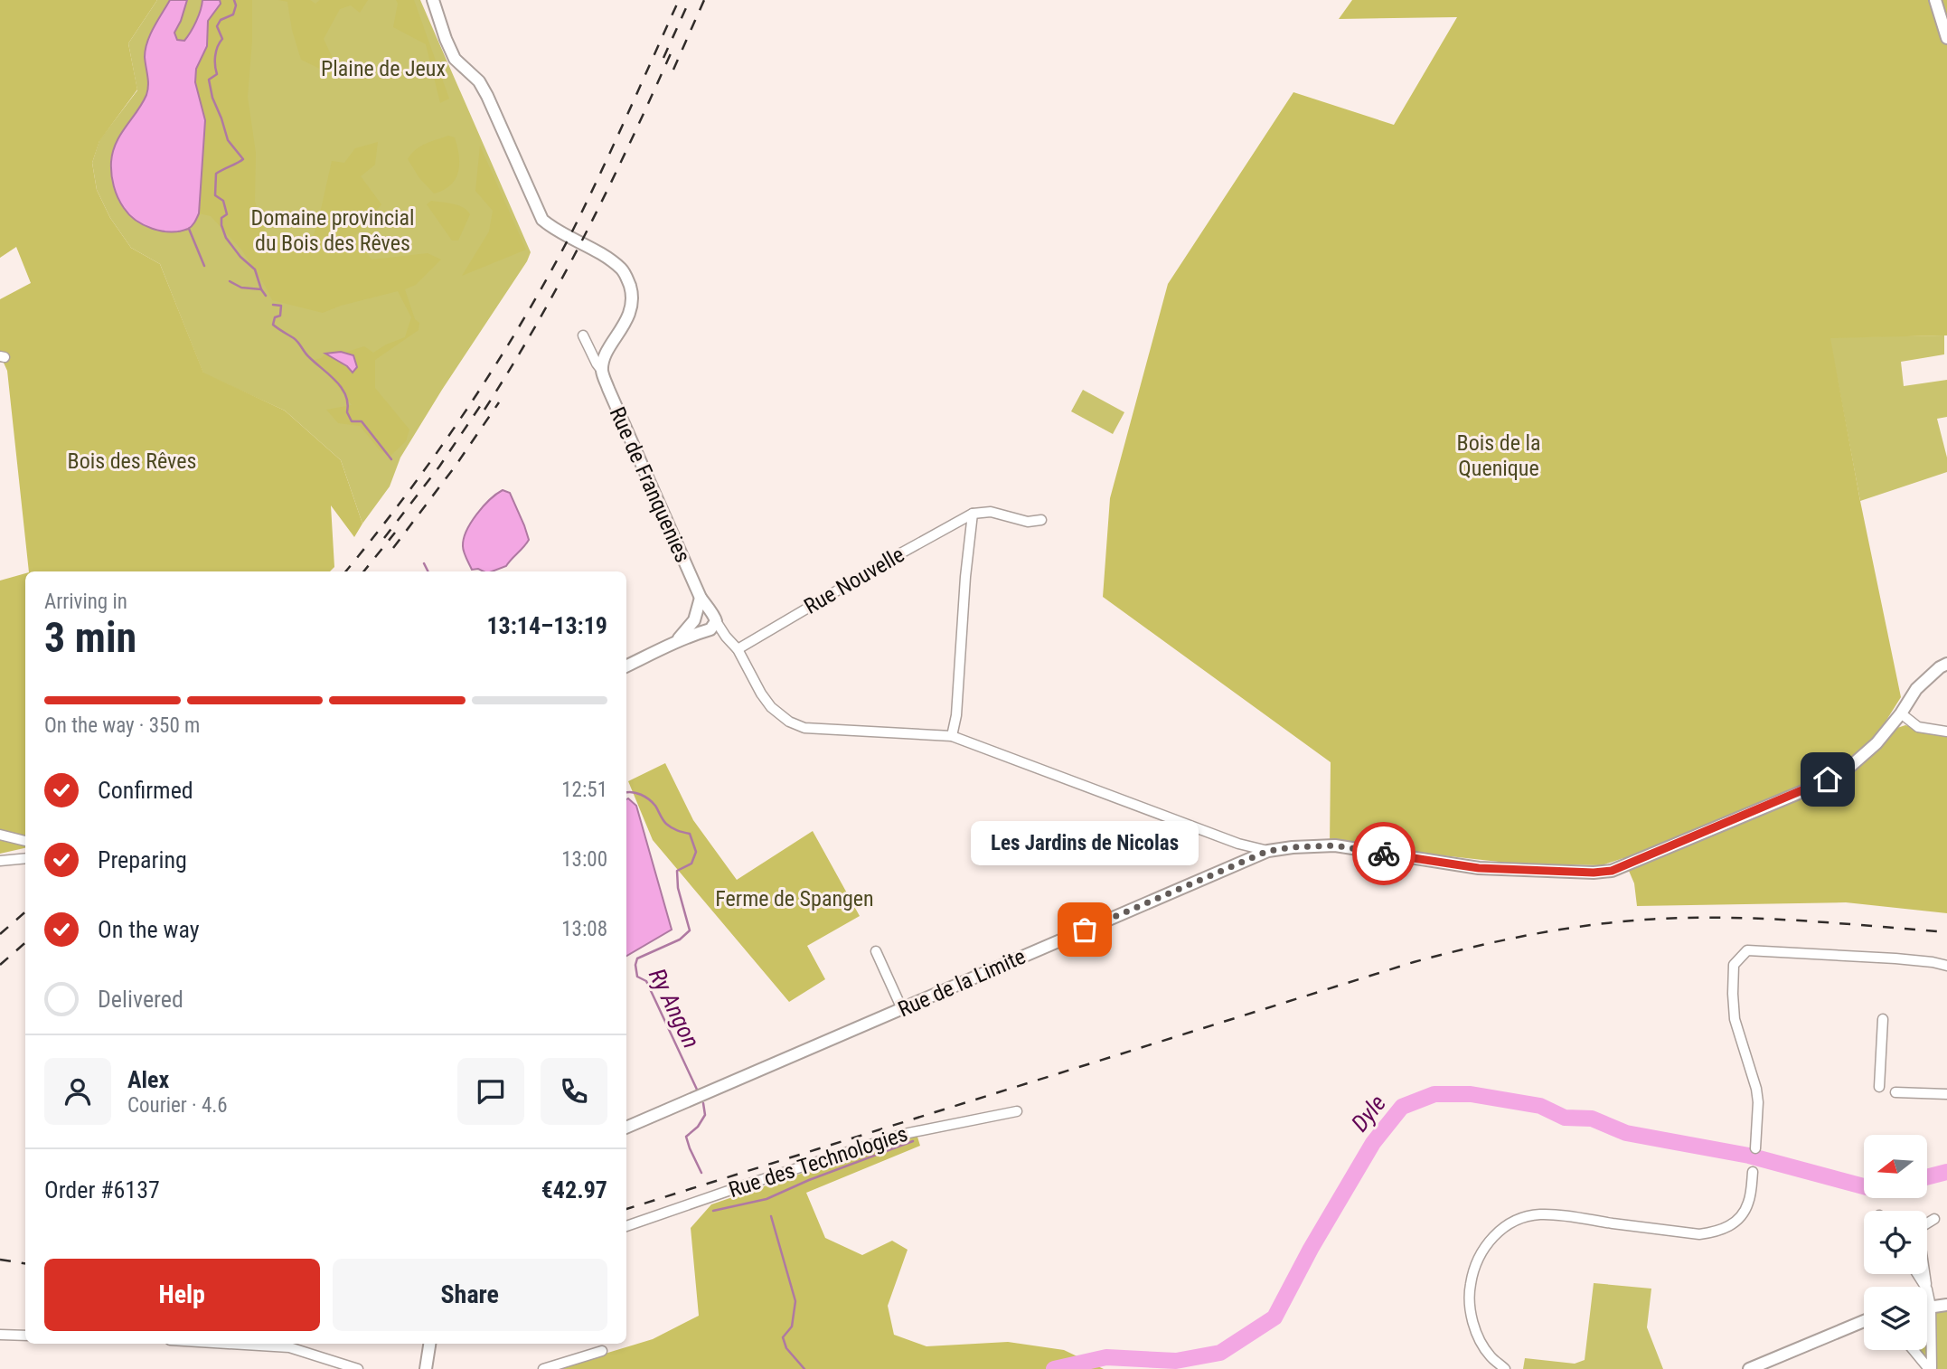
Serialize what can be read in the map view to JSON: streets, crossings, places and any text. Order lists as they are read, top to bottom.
{
  "streets": {
    "street": [
      "Rue de Franquenies",
      "Rue Nouvelle",
      "Rue de la Limite",
      "Rue des Technologies"
    ]
  },
  "water": ["Ry Angon", "Dyle"],
  "parks": [
    "Plaine de Jeux",
    "Domaine provincial du Bois des Rêves",
    "Bois de la Quenique",
    "Bois des Rêves",
    "Ferme de Spangen"
  ],
  "places": ["Les Jardins de Nicolas"],
  "north": "left",
  "page": {
    "heading": ["3 min", "Arriving in", "13:14–13:19"],
    "panel": [
      "Alex",
      "Courier · 4.6",
      "Order #6137",
      "€42.97"
    ],
    "bar": "On the way · 350 m",
    "list": [
      ["Confirmed", "12:51"],
      ["Preparing", "13:00"],
      ["On the way", "13:08"],
      "Delivered"
    ],
    "bubble": "Les Jardins de Nicolas",
    "buttons": ["Help", "Share"]
  }
}
